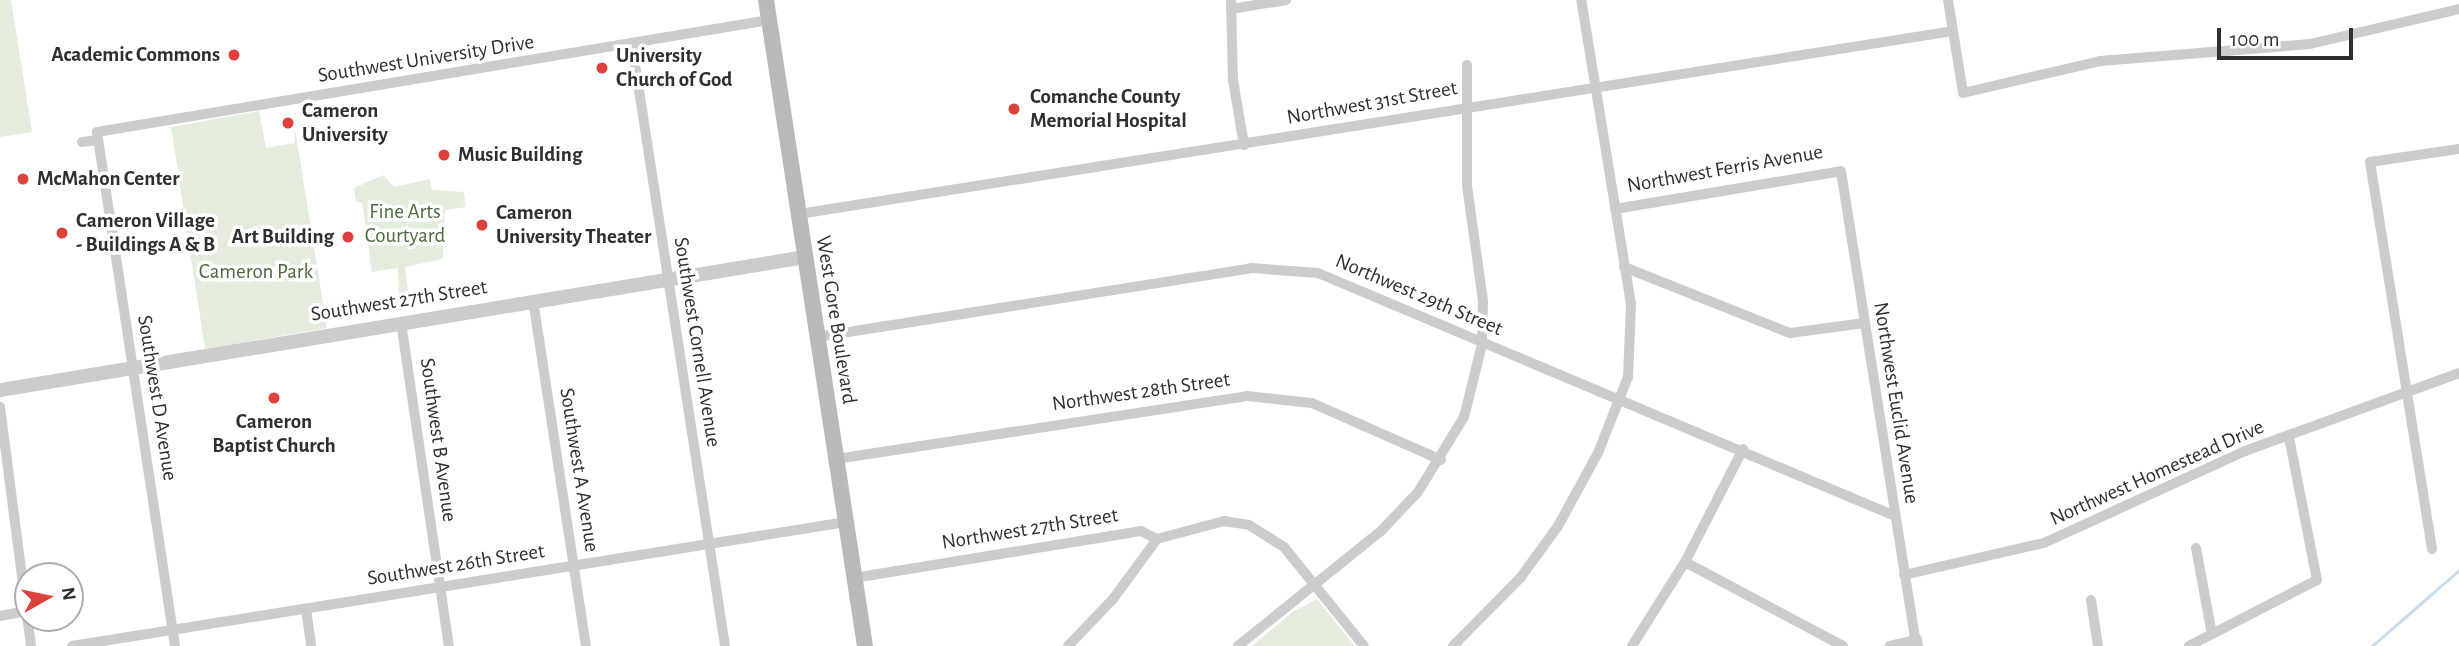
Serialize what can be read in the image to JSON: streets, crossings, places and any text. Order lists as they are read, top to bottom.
{
  "streets": {
    "main road": ["West Gore Boulevard"],
    "street": [
      "Southwest University Drive",
      "Northwest 31st Street",
      "Northwest Ferris Avenue",
      "Northwest 29th Street",
      "Southwest 27th Street",
      "Southwest Cornell Avenue",
      "Northwest 28th Street",
      "Southwest D Avenue",
      "Northwest Euclid Avenue",
      "Southwest B Avenue",
      "Southwest A Avenue",
      "Northwest Homestead Drive",
      "Northwest 27th Street",
      "Southwest 26th Street"
    ]
  },
  "crossings": [
    ["Southwest University Drive", "West Gore Boulevard"],
    ["Southwest University Drive", "Southwest Cornell Avenue"],
    ["Southwest University Drive", "Southwest D Avenue"],
    ["Northwest 31st Street", "West Gore Boulevard"],
    ["Northwest Ferris Avenue", "Northwest Euclid Avenue"],
    ["Northwest 29th Street", "West Gore Boulevard"],
    ["Northwest 29th Street", "Northwest Euclid Avenue"],
    ["Southwest 27th Street", "West Gore Boulevard"],
    ["Southwest 27th Street", "Southwest Cornell Avenue"],
    ["Southwest 27th Street", "Southwest D Avenue"],
    ["Southwest 27th Street", "Southwest B Avenue"],
    ["Southwest 27th Street", "Southwest A Avenue"],
    ["West Gore Boulevard", "Northwest 28th Street"],
    ["West Gore Boulevard", "Northwest 27th Street"],
    ["West Gore Boulevard", "Southwest 26th Street"],
    ["Southwest Cornell Avenue", "Southwest 26th Street"],
    ["Southwest D Avenue", "Southwest 26th Street"],
    ["Northwest Euclid Avenue", "Northwest Homestead Drive"],
    ["Southwest B Avenue", "Southwest 26th Street"],
    ["Southwest A Avenue", "Southwest 26th Street"]
  ],
  "parks": ["Fine Arts Courtyard", "Cameron Park"],
  "places": [
    "Academic Commons",
    "University Church of God",
    "Comanche County Memorial Hospital",
    "Cameron University",
    "Music Building",
    "McMahon Center",
    "Cameron University Theater",
    "Cameron Village - Buildings A & B",
    "Art Building",
    "Cameron Baptist Church"
  ],
  "scale_bar": "100 m",
  "north": "right"
}
